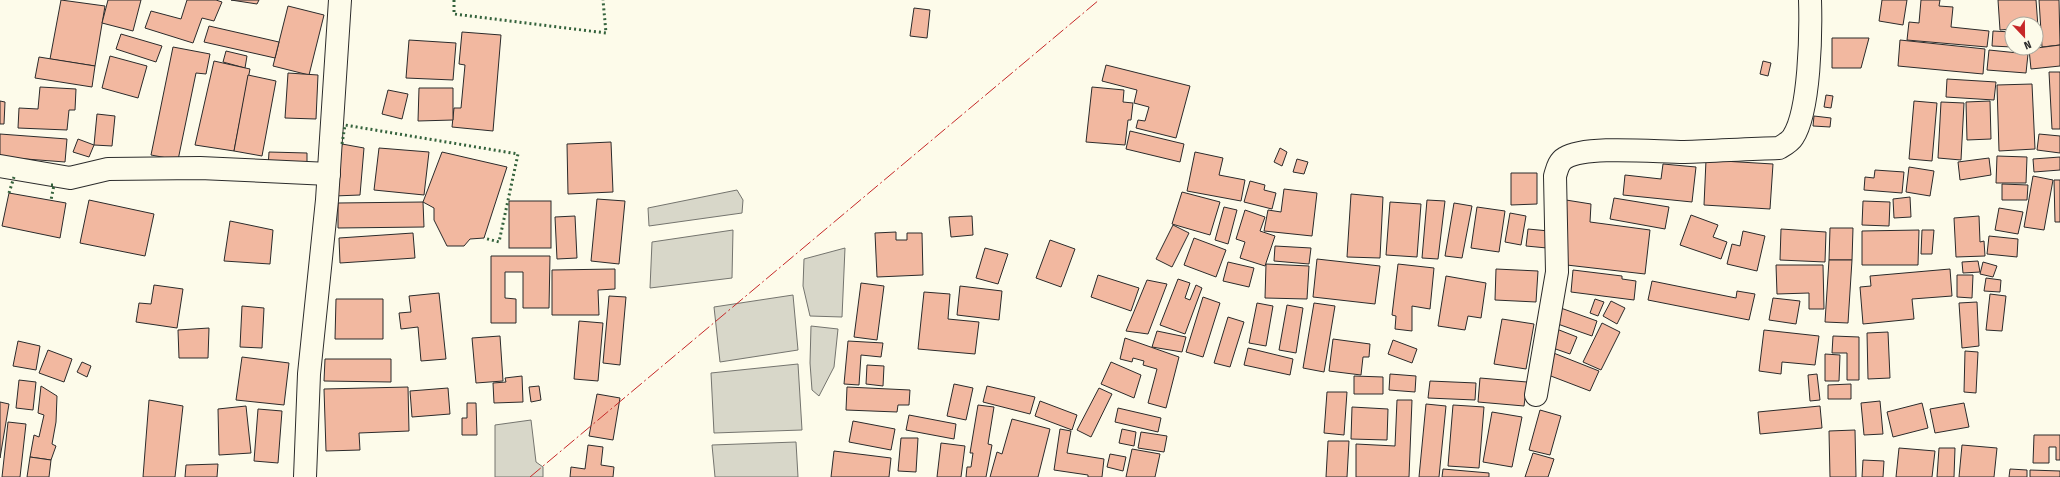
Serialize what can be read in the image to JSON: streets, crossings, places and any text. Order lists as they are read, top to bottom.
{
  "north": "bottom"
}
